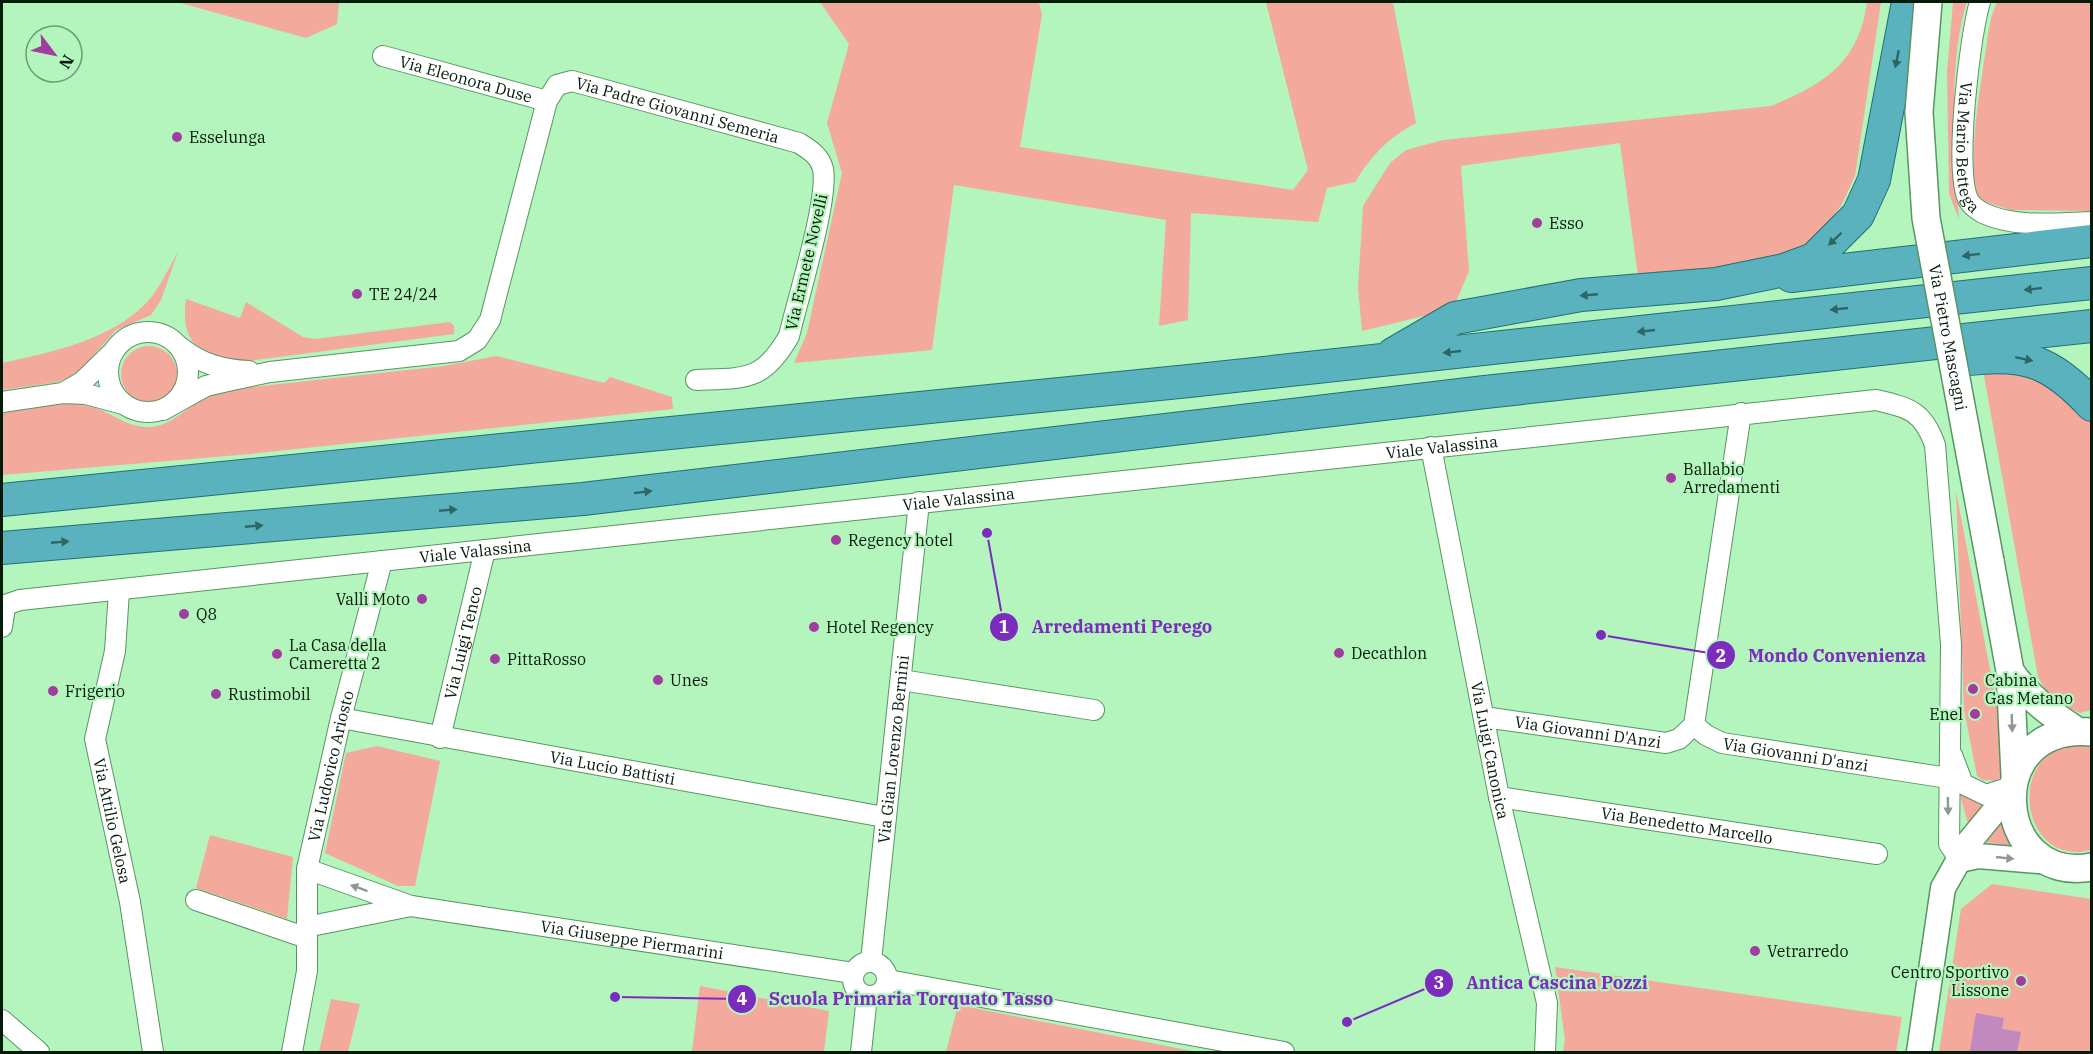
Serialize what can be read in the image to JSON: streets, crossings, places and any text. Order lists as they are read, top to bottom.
{
  "streets": {
    "main road": ["Via Pietro Mascagni"],
    "street": [
      "Via Eleonora Duse",
      "Via Padre Giovanni Semeria",
      "Via Mario Bettega",
      "Via Ermete Novelli",
      "Viale Valassina",
      "Via Luigi Tenco",
      "Via Giovanni D'Anzi",
      "Via Gian Lorenzo Bernini",
      "Via Luigi Canonica",
      "Via Giovanni D'anzi",
      "Via Ludovico Ariosto",
      "Via Lucio Battisti",
      "Via Attilio Gelosa",
      "Via Benedetto Marcello",
      "Via Giuseppe Piermarini"
    ]
  },
  "crossings": [
    ["Via Eleonora Duse", "Via Padre Giovanni Semeria"],
    ["Via Padre Giovanni Semeria", "Via Ermete Novelli"],
    ["Viale Valassina", "Via Luigi Tenco"],
    ["Viale Valassina", "Via Gian Lorenzo Bernini"],
    ["Viale Valassina", "Via Luigi Canonica"],
    ["Viale Valassina", "Via Ludovico Ariosto"],
    ["Viale Valassina", "Via Attilio Gelosa"],
    ["Via Luigi Tenco", "Via Lucio Battisti"],
    ["Via Giovanni D'Anzi", "Via Luigi Canonica"],
    ["Via Giovanni D'Anzi", "Via Giovanni D'anzi"],
    ["Via Gian Lorenzo Bernini", "Via Lucio Battisti"],
    ["Via Gian Lorenzo Bernini", "Via Giuseppe Piermarini"],
    ["Via Luigi Canonica", "Via Benedetto Marcello"],
    ["Via Ludovico Ariosto", "Via Lucio Battisti"],
    ["Via Ludovico Ariosto", "Via Giuseppe Piermarini"]
  ],
  "places": [
    "Esselunga",
    "Esso",
    "TE 24/24",
    "Ballabio Arredamenti",
    "Arredamenti Perego",
    "Regency hotel",
    "Valli Moto",
    "Q8",
    "Hotel Regency",
    "Mondo Convenienza",
    "Decathlon",
    "La Casa della Cameretta 2",
    "PittaRosso",
    "Unes",
    "Cabina Gas Metano",
    "Frigerio",
    "Rustimobil",
    "Enel",
    "Vetrarredo",
    "Centro Sportivo Lissone",
    "Scuola Primaria Torquato Tasso",
    "Antica Cascina Pozzi"
  ],
  "north": "bottom right"
}
